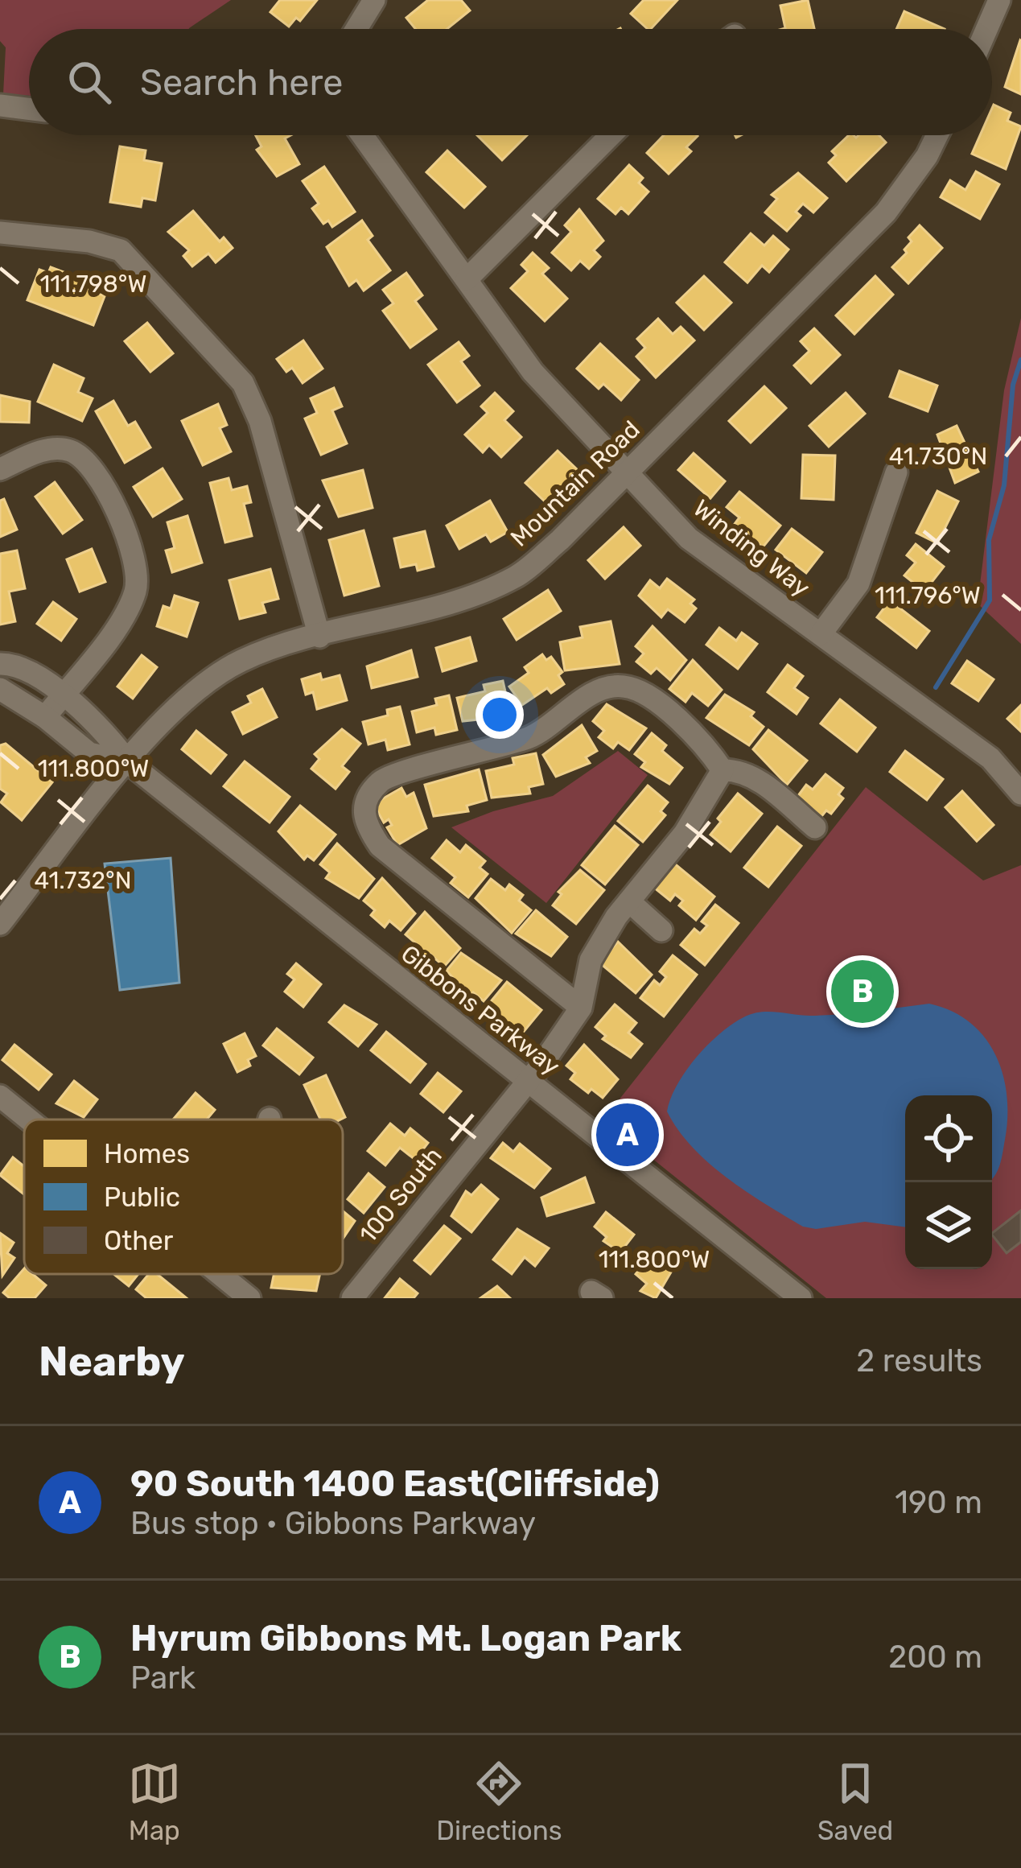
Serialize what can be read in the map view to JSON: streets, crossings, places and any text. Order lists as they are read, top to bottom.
{
  "streets": {
    "street": [
      "Mountain Road",
      "Winding Way",
      "Gibbons Parkway",
      "100 South"
    ]
  },
  "crossings": [
    ["Mountain Road", "Winding Way"],
    ["Mountain Road", "Gibbons Parkway"],
    ["Gibbons Parkway", "100 South"]
  ],
  "legend": ["Homes", "Public", "Other"],
  "page": {
    "search": "Search here",
    "pins": ["B", "A"],
    "heading": ["Nearby", "2 results"],
    "list": [
      {
        "mark": "A",
        "name": "90 South 1400 East(Cliffside)",
        "note": "Bus stop · Gibbons Parkway",
        "value": "190 m"
      },
      {
        "mark": "B",
        "name": "Hyrum Gibbons Mt. Logan Park",
        "note": "Park",
        "value": "200 m"
      }
    ],
    "nav": ["Map", "Directions", "Saved"]
  },
  "coordinates": [
    "111.798°W",
    "41.730°N",
    "111.796°W",
    "111.800°W",
    "41.732°N"
  ]
}
